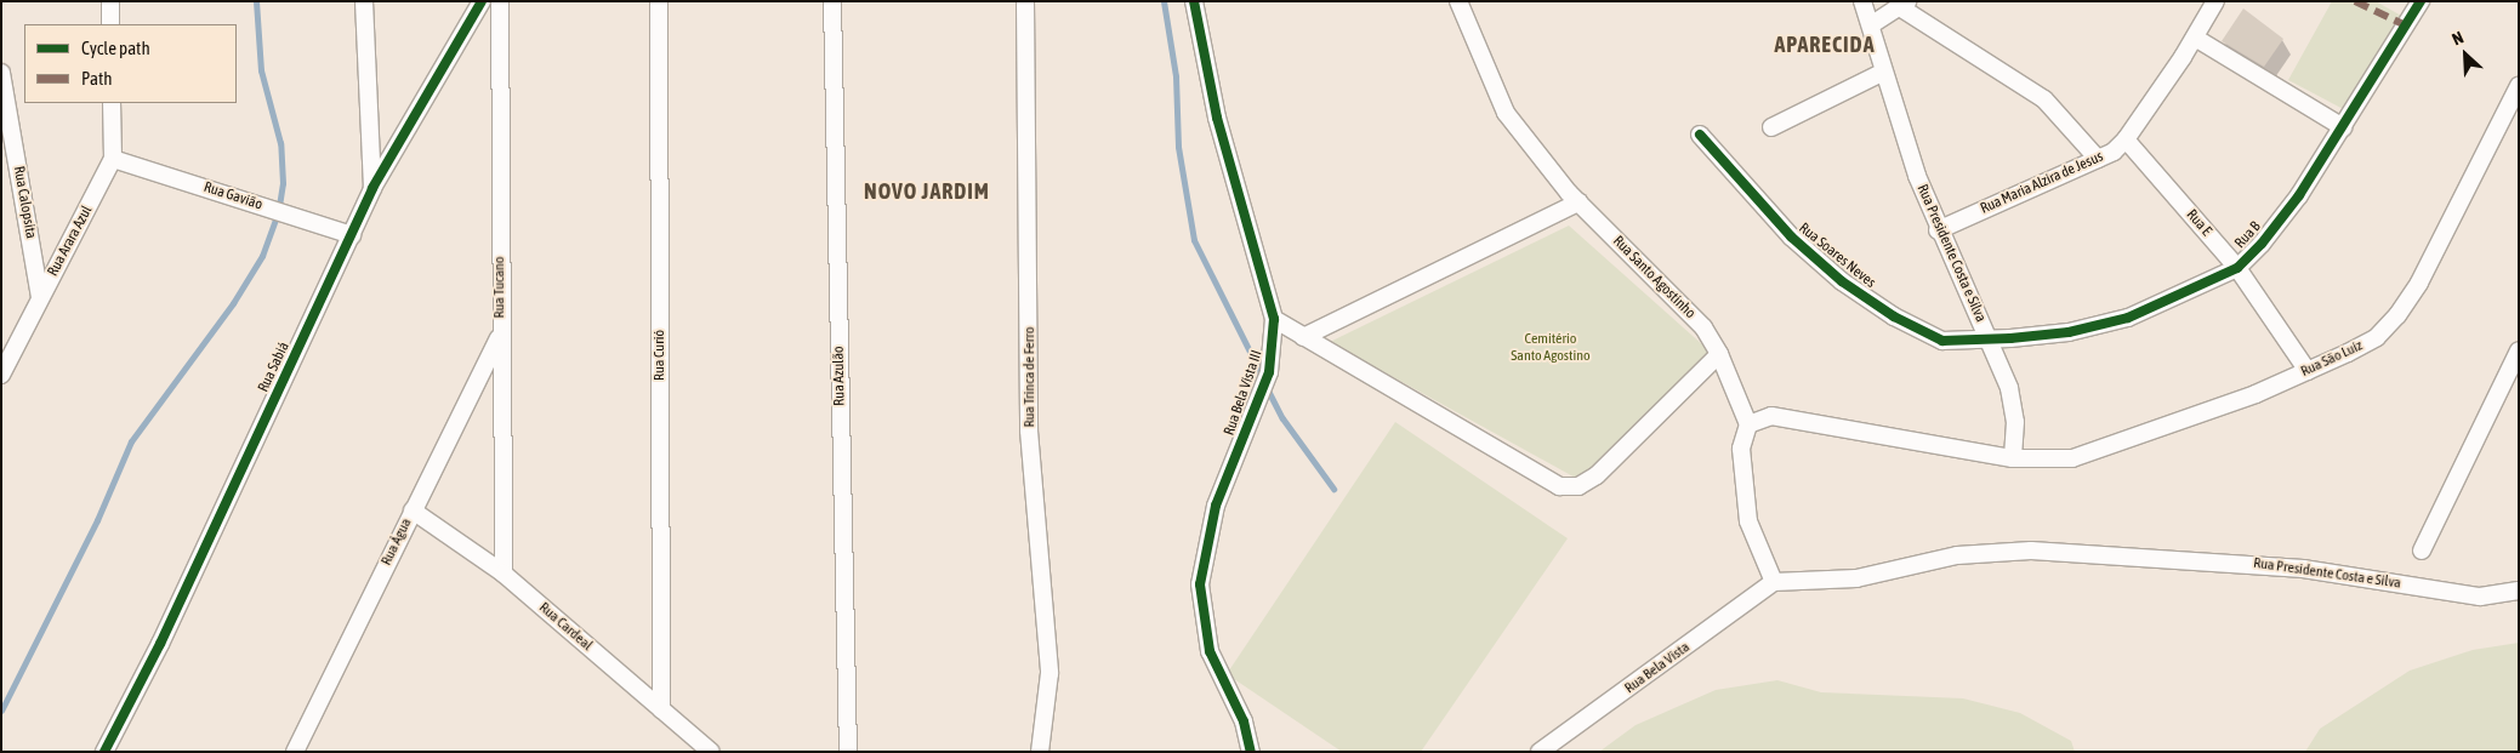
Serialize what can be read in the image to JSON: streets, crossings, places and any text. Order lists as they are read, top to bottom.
{
  "streets": {
    "street": [
      "Rua Maria Alzira de Jesus",
      "Rua Gavião",
      "Rua Calopsita",
      "Rua E",
      "Rua B",
      "Rua Arara Azul",
      "Rua Presidente Costa e Silva",
      "Rua Soares Neves",
      "Rua Santo Agostinho",
      "Rua Tucano",
      "Rua Curió",
      "Rua São Luiz",
      "Rua Sabiá",
      "Rua Azulão",
      "Rua Trinca de Ferro",
      "Rua Bela Vista III",
      "Rua Água",
      "Rua Cardeal",
      "Rua Bela Vista"
    ]
  },
  "crossings": [
    ["Rua Maria Alzira de Jesus", "Rua E"],
    ["Rua Maria Alzira de Jesus", "Rua Presidente Costa e Silva"],
    ["Rua Gavião", "Rua Arara Azul"],
    ["Rua Gavião", "Rua Sabiá"],
    ["Rua Calopsita", "Rua Arara Azul"],
    ["Rua E", "Rua B"],
    ["Rua E", "Rua São Luiz"],
    ["Rua B", "Rua Presidente Costa e Silva"],
    ["Rua B", "Rua Soares Neves"],
    ["Rua Presidente Costa e Silva", "Rua Soares Neves"],
    ["Rua Presidente Costa e Silva", "Rua São Luiz"],
    ["Rua Presidente Costa e Silva", "Rua Bela Vista"],
    ["Rua Tucano", "Rua Água"],
    ["Rua Tucano", "Rua Cardeal"],
    ["Rua Curió", "Rua Cardeal"],
    ["Rua Água", "Rua Cardeal"]
  ],
  "districts": ["APARECIDA", "NOVO JARDIM"],
  "parks": ["Cemitério Santo Agostino"],
  "legend": ["Cycle path", "Path"],
  "north": "top left"
}
